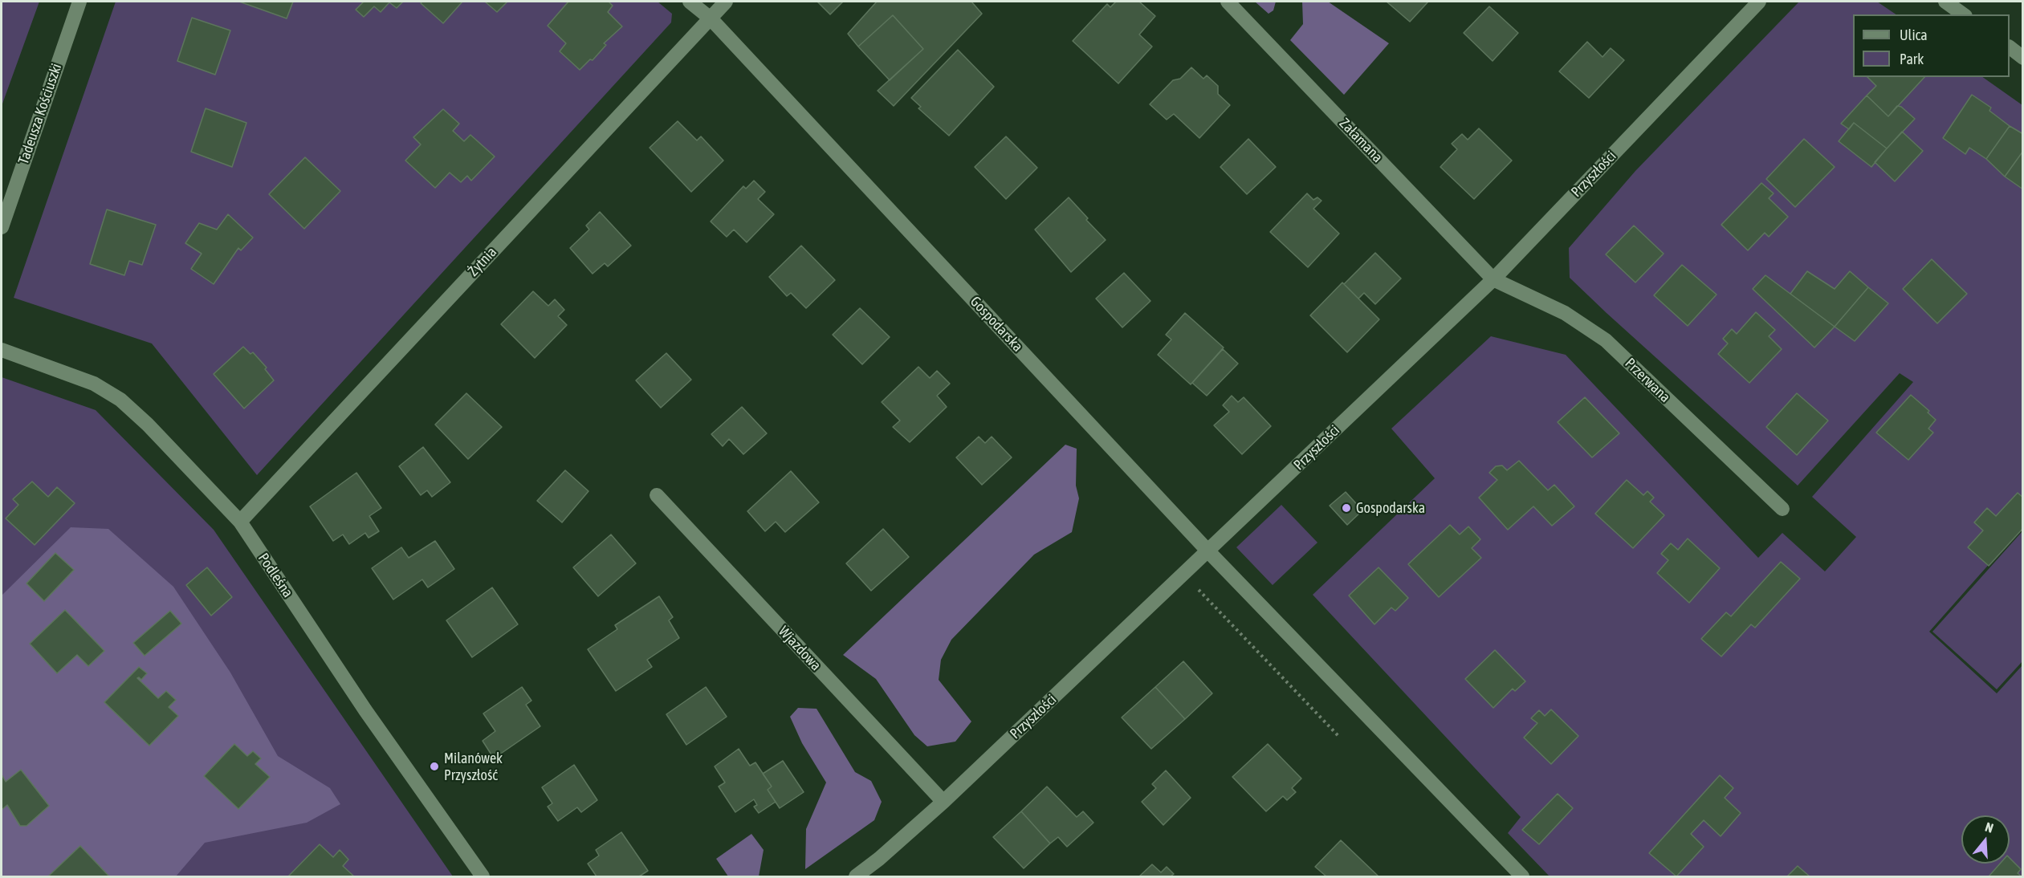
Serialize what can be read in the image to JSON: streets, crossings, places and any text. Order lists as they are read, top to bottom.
{
  "streets": {
    "street": [
      "Tadeusza Kościuszki",
      "Załamana",
      "Przyszłości",
      "Żytnia",
      "Gospodarska",
      "Przerwana",
      "Podleśna",
      "Wjazdowa"
    ]
  },
  "crossings": [
    ["Załamana", "Przyszłości"],
    ["Załamana", "Przerwana"],
    ["Przyszłości", "Gospodarska"],
    ["Przyszłości", "Przerwana"],
    ["Przyszłości", "Wjazdowa"],
    ["Żytnia", "Gospodarska"],
    ["Żytnia", "Podleśna"]
  ],
  "places": ["Gospodarska", "Milanówek Przyszłość"],
  "legend": ["Ulica", "Park"],
  "north": "top"
}
